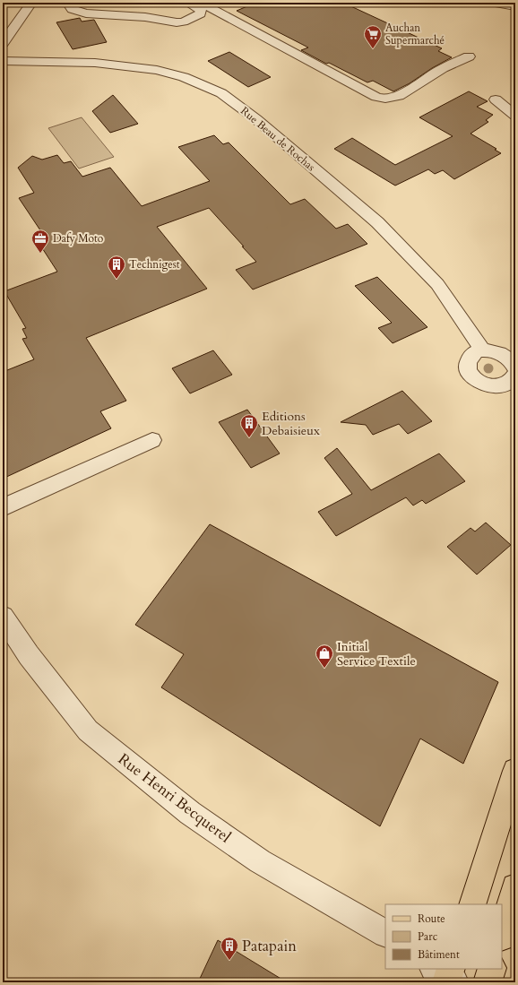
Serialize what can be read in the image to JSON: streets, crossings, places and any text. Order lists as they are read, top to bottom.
{
  "streets": {
    "street": ["Rue Beau de Rochas", "Rue Henri Becquerel"]
  },
  "places": {
    "supermarket": ["Auchan Supermarché"],
    "office": ["Dafy Moto"],
    "building": ["Technigest", "Editions Debaisieux", "Patapain"],
    "shop": ["Initial Service Textile"]
  },
  "legend": ["Route", "Parc", "Bâtiment"]
}
